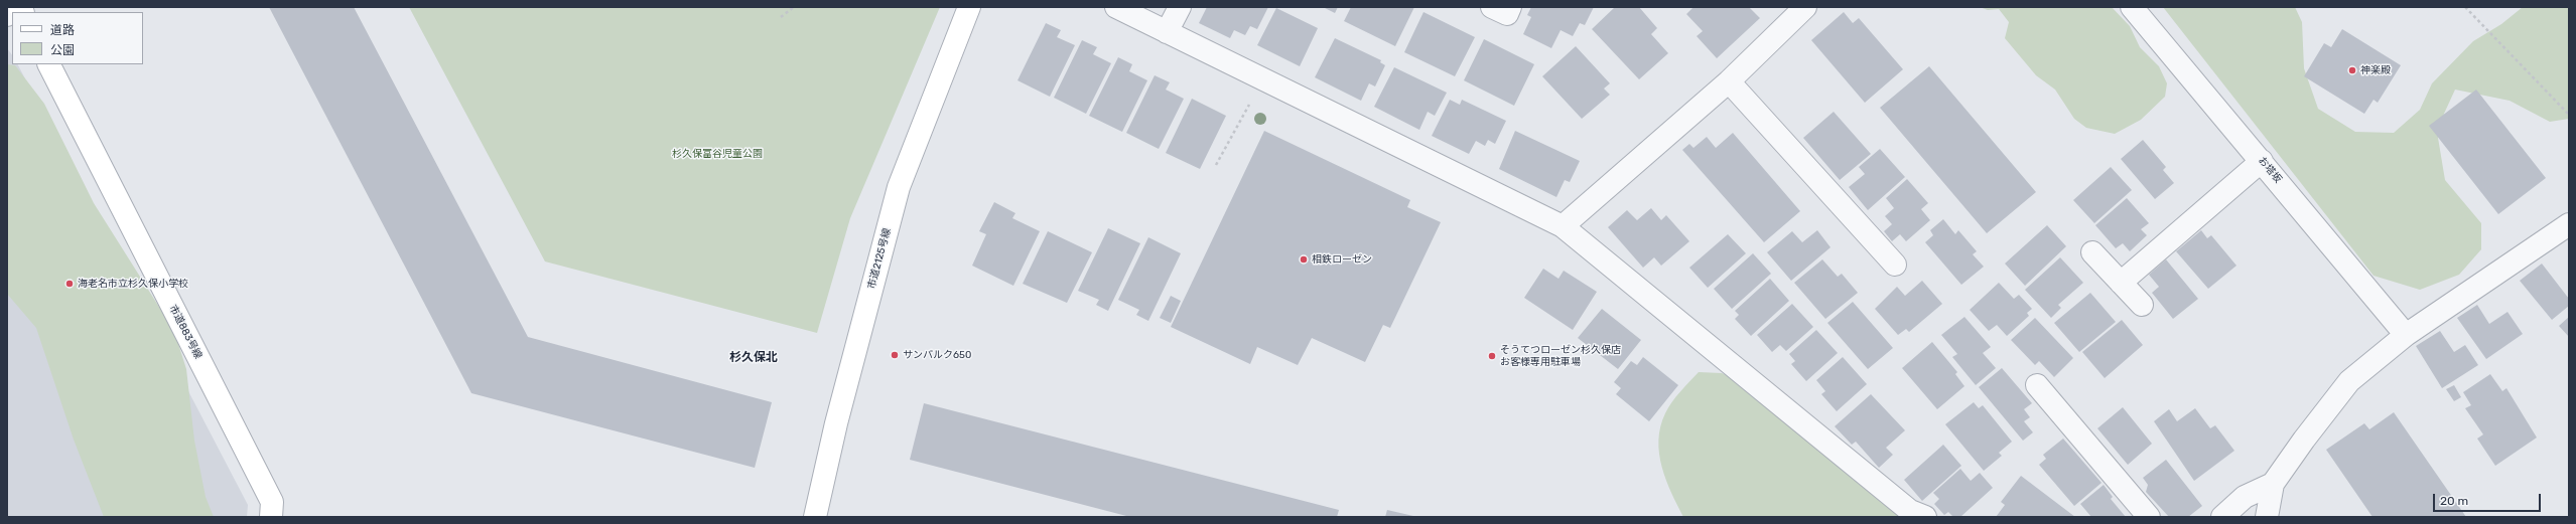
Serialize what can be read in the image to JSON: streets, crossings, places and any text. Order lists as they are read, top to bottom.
{
  "streets": {
    "street": ["お塔坂", "市道2125号線", "市道883号線"]
  },
  "districts": ["杉久保北"],
  "parks": ["杉久保富谷児童公園"],
  "places": [
    "神楽殿",
    "相鉄ローゼン",
    "海老名市立杉久保小学校",
    "サンパルク650",
    "そうてつローゼン杉久保店 お客様専用駐車場"
  ],
  "legend": ["道路", "公園"],
  "scale_bar": "20 m"
}
